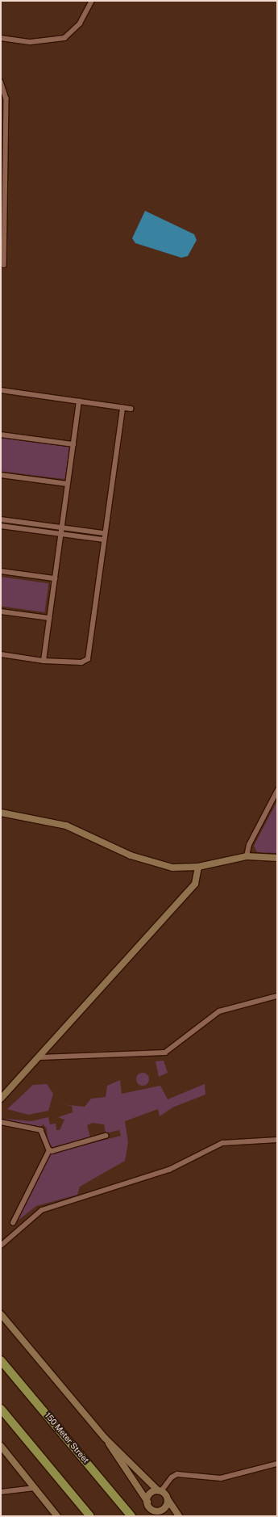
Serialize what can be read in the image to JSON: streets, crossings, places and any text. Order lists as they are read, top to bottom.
{
  "streets": {
    "highway": ["150 Meter Street"]
  }
}
